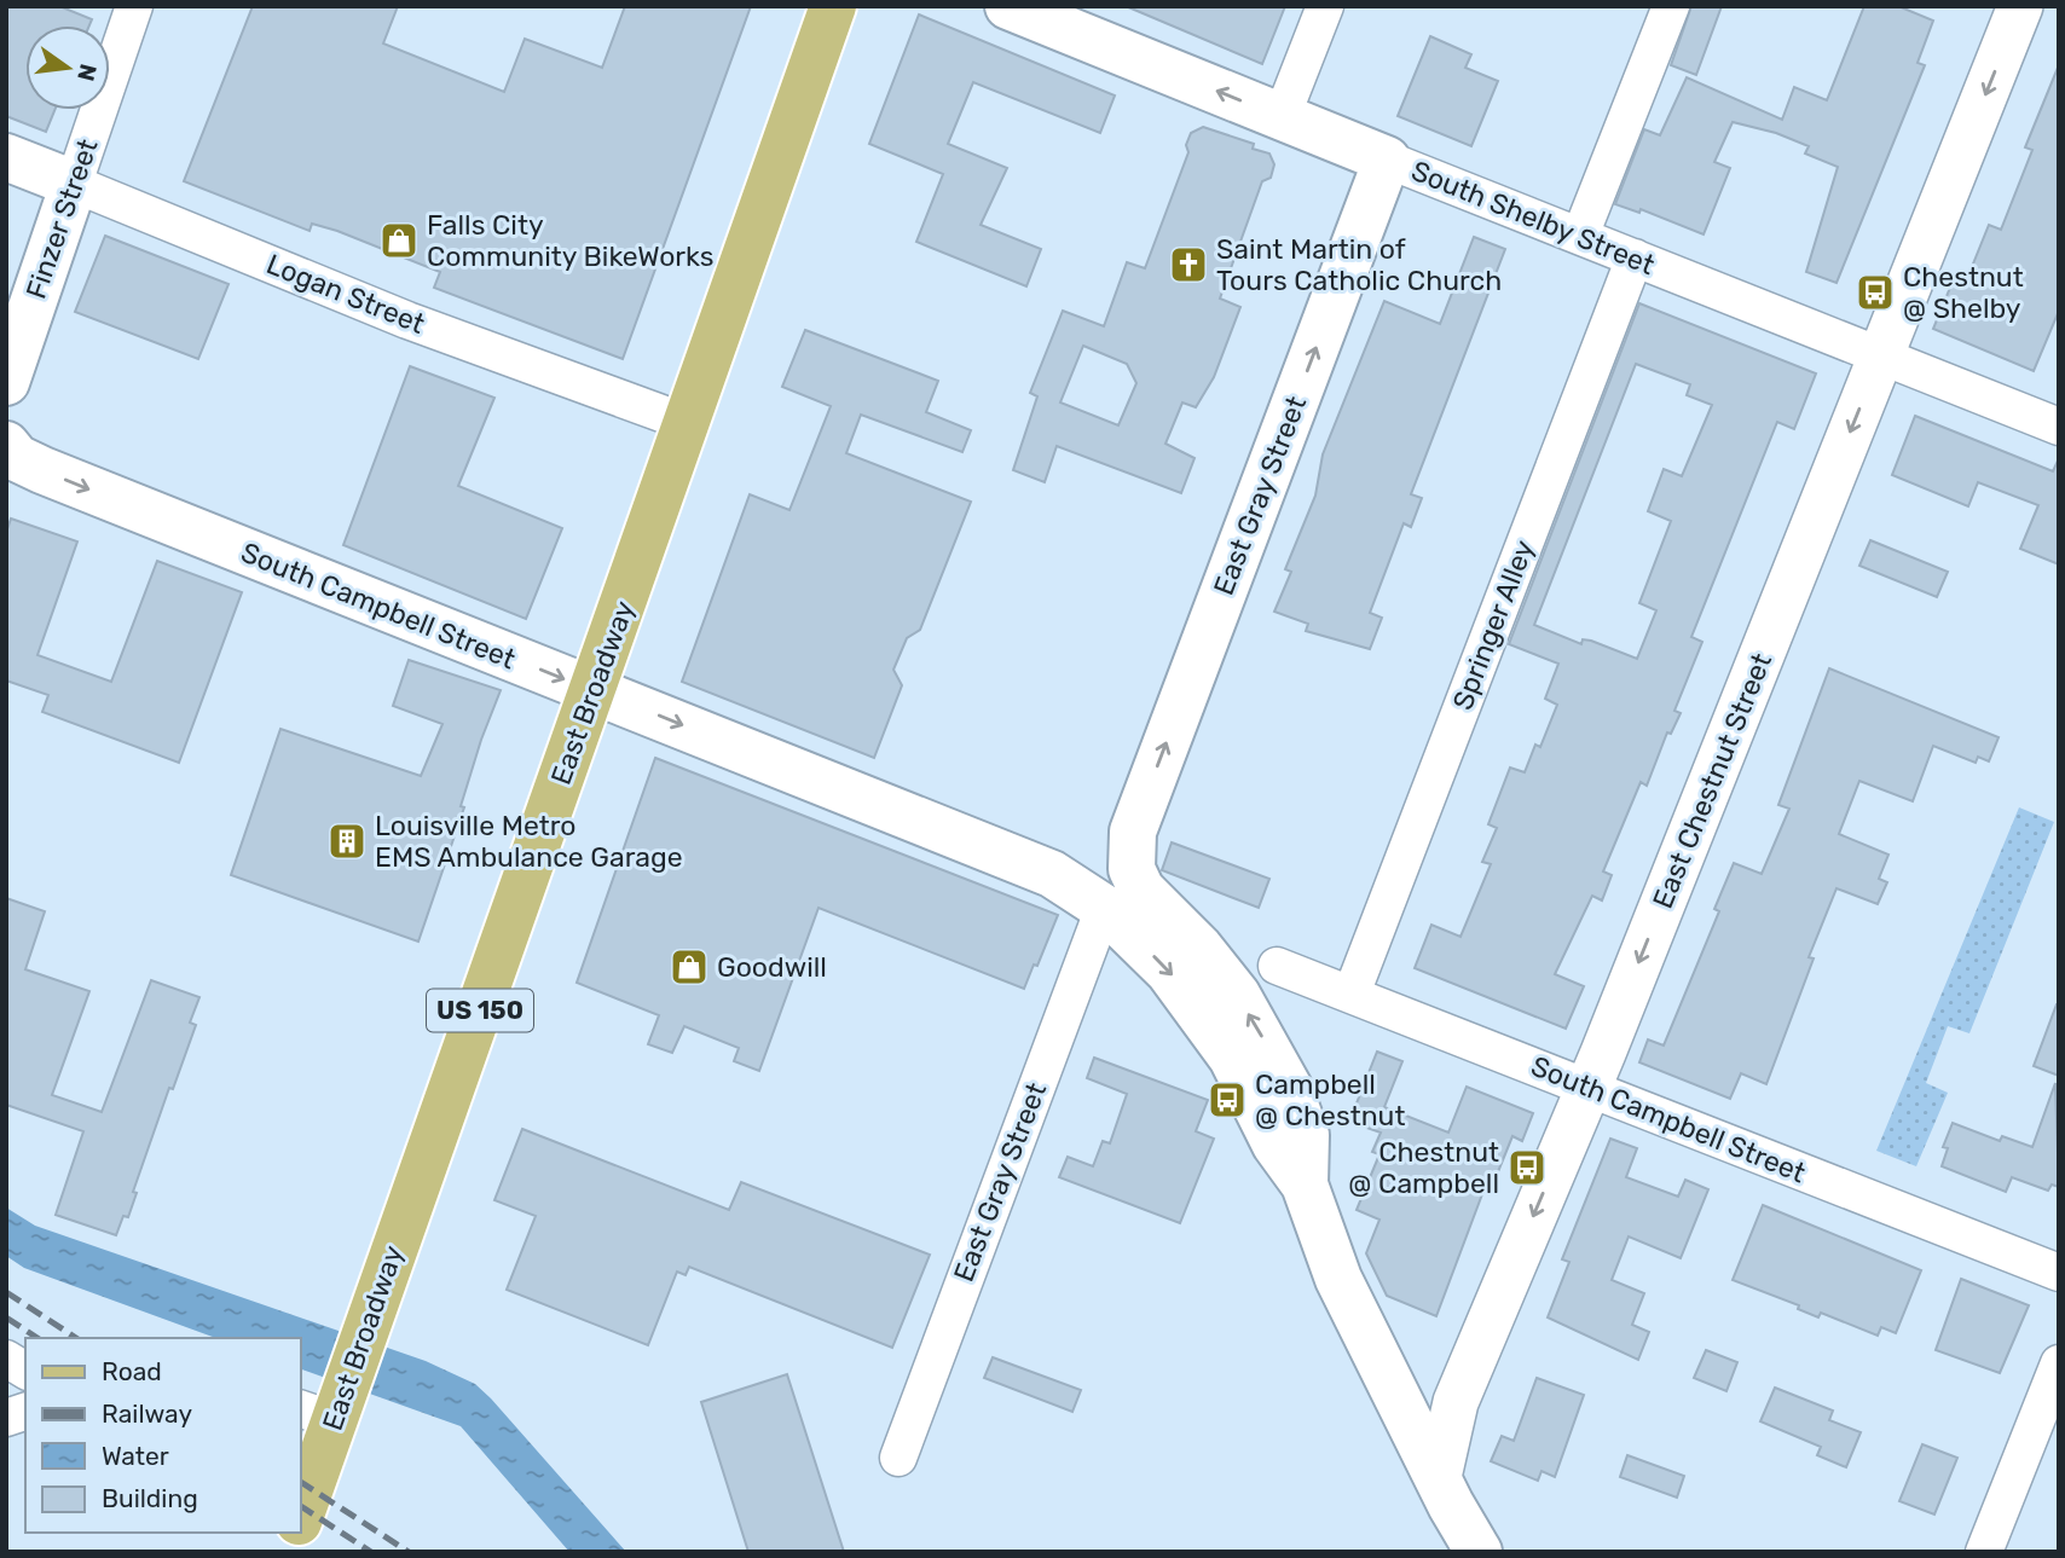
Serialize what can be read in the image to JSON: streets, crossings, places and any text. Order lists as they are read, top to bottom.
{
  "streets": {
    "main road": [
      "South Shelby Street",
      "Finzer Street",
      "Logan Street",
      "East Gray Street",
      "South Campbell Street",
      "East Broadway",
      "US 150"
    ],
    "street": ["Springer Alley", "East Chestnut Street"]
  },
  "crossings": [
    ["South Shelby Street", "East Gray Street"],
    ["South Shelby Street", "Springer Alley"],
    ["South Shelby Street", "East Chestnut Street"],
    ["Finzer Street", "Logan Street"],
    ["Logan Street", "East Broadway"],
    ["East Gray Street", "South Campbell Street"],
    ["South Campbell Street", "Springer Alley"],
    ["South Campbell Street", "East Broadway"],
    ["South Campbell Street", "East Chestnut Street"]
  ],
  "one_way": ["East Gray Street", "South Campbell Street", "East Chestnut Street"],
  "places": {
    "shop": ["Falls City Community BikeWorks", "Goodwill"],
    "church": ["Saint Martin of Tours Catholic Church"],
    "bus stop": ["Chestnut @ Shelby", "Campbell @ Chestnut", "Chestnut @ Campbell"],
    "building": ["Louisville Metro EMS Ambulance Garage"]
  },
  "legend": [
    "Road",
    "Railway",
    "Water",
    "Building"
  ],
  "north": "right"
}
